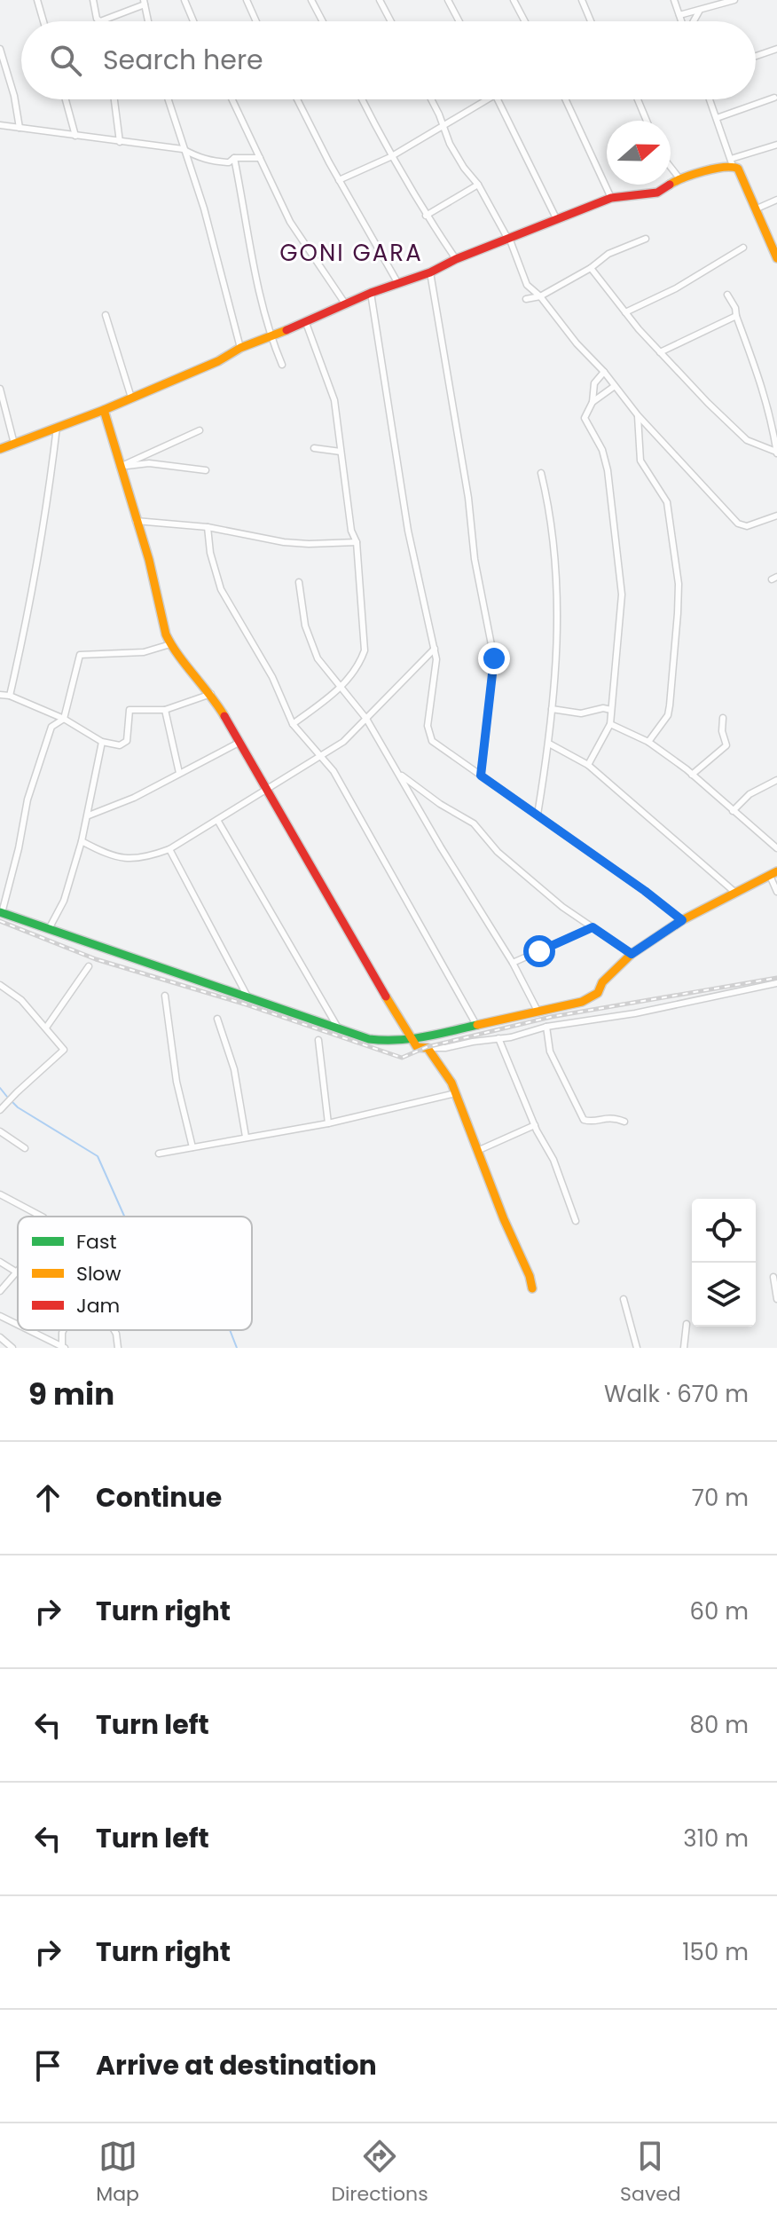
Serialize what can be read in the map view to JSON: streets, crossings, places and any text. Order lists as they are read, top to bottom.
{
  "districts": ["GONI GARA"],
  "legend": ["Fast", "Slow", "Jam"],
  "north": "right",
  "page": {
    "search": "Search here",
    "heading": ["9 min", "Walk · 670 m"],
    "list": [
      ["Continue", "70 m"],
      ["Turn right", "60 m"],
      ["Turn left", "80 m"],
      ["Turn left", "310 m"],
      ["Turn right", "150 m"],
      "Arrive at destination"
    ],
    "nav": ["Map", "Directions", "Saved"]
  }
}
